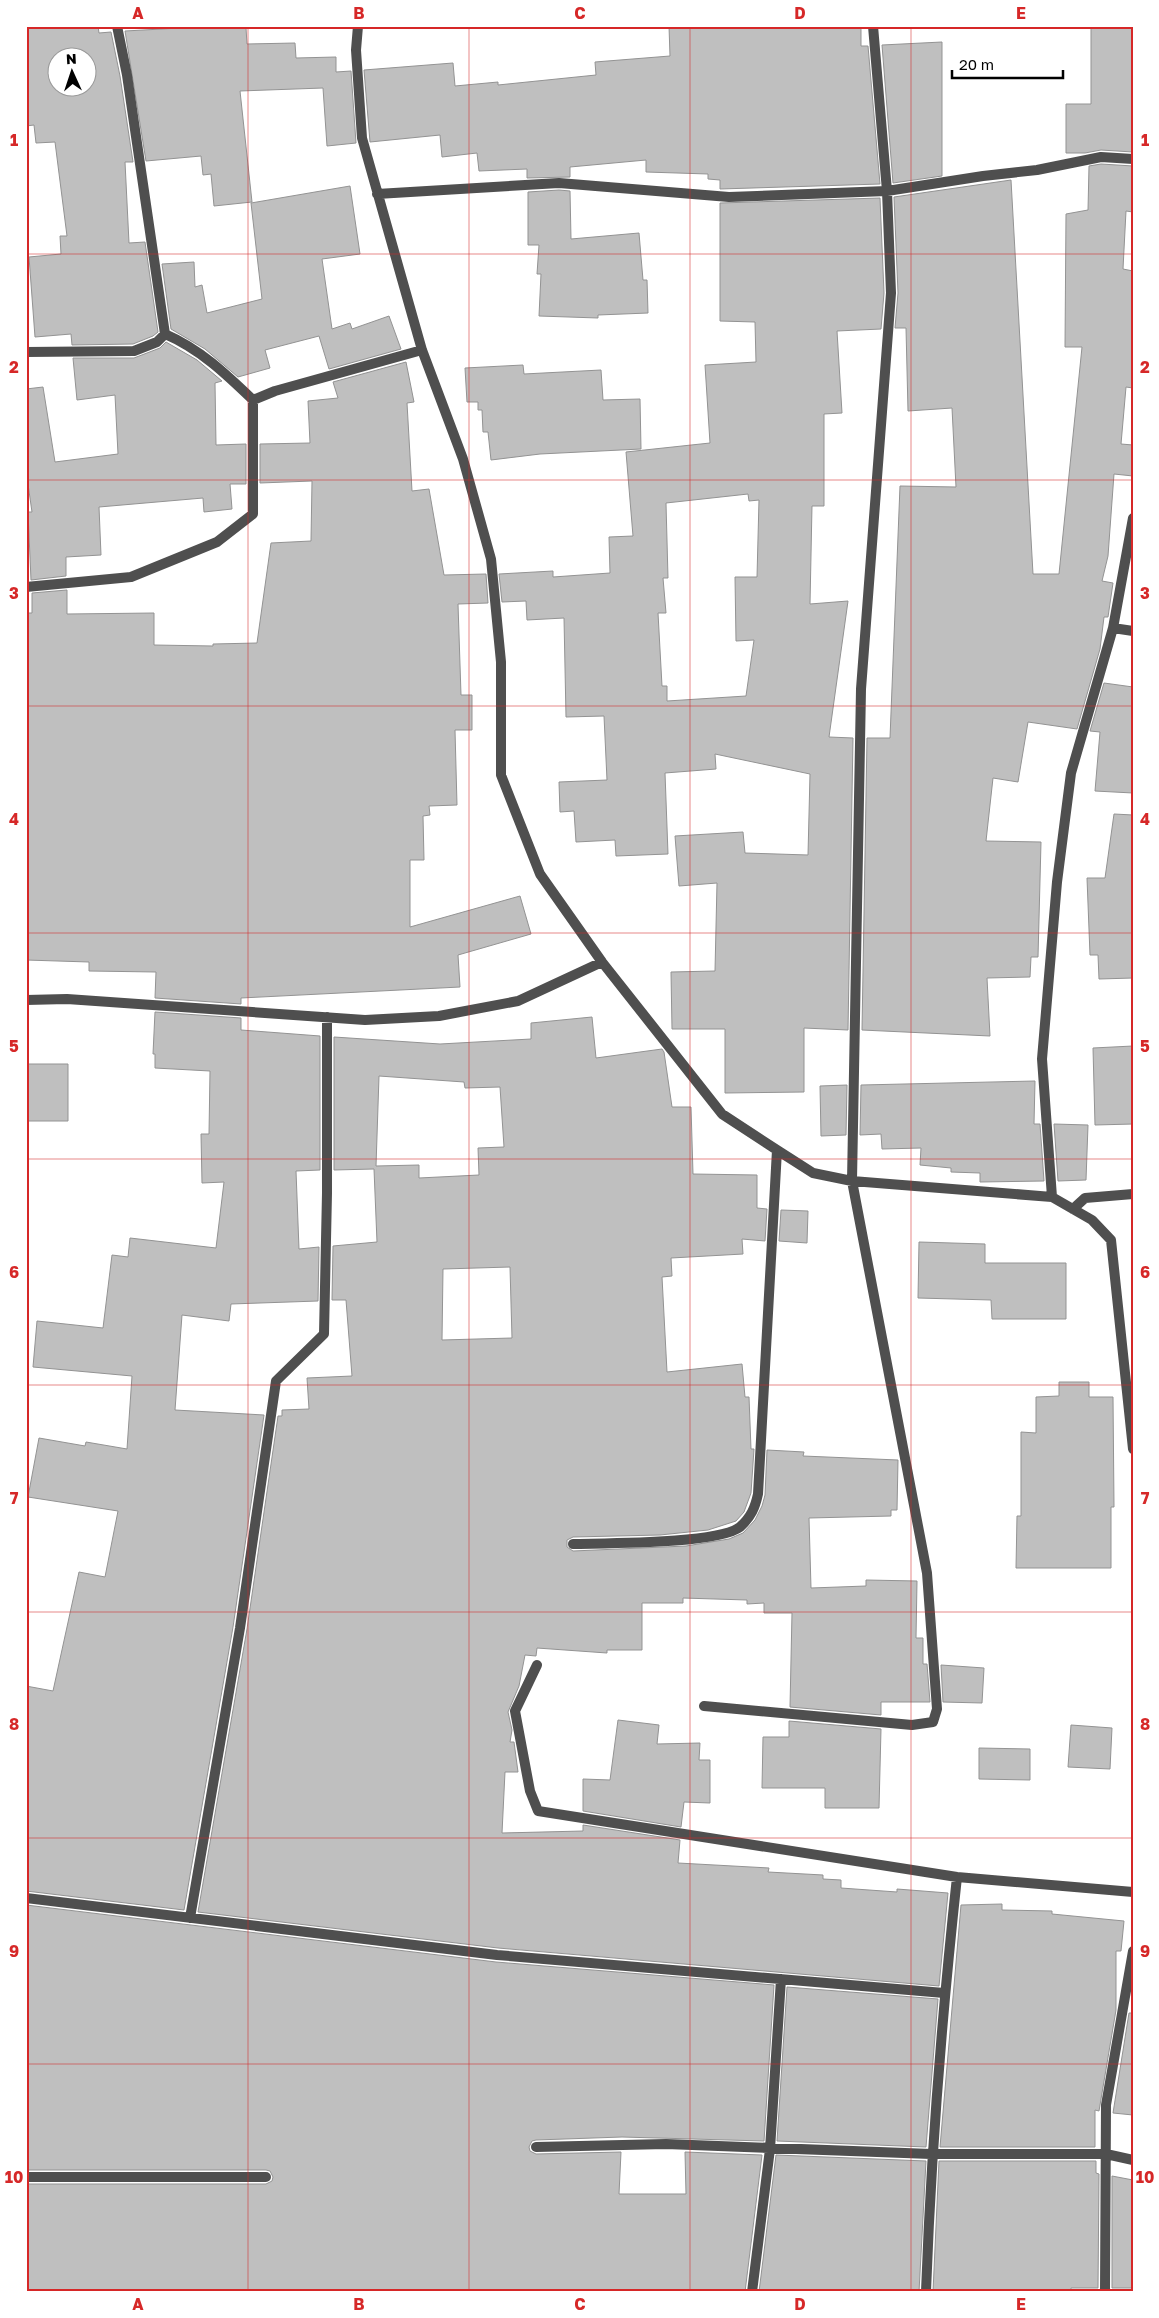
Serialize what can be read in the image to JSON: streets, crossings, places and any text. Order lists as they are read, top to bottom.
{
  "scale_bar": "20 m",
  "north": "top",
  "grid": {
    "columns": [
      "A",
      "B",
      "C",
      "D",
      "E"
    ],
    "rows": [
      "1",
      "2",
      "3",
      "4",
      "5",
      "6",
      "7",
      "8",
      "9",
      "10"
    ]
  }
}
